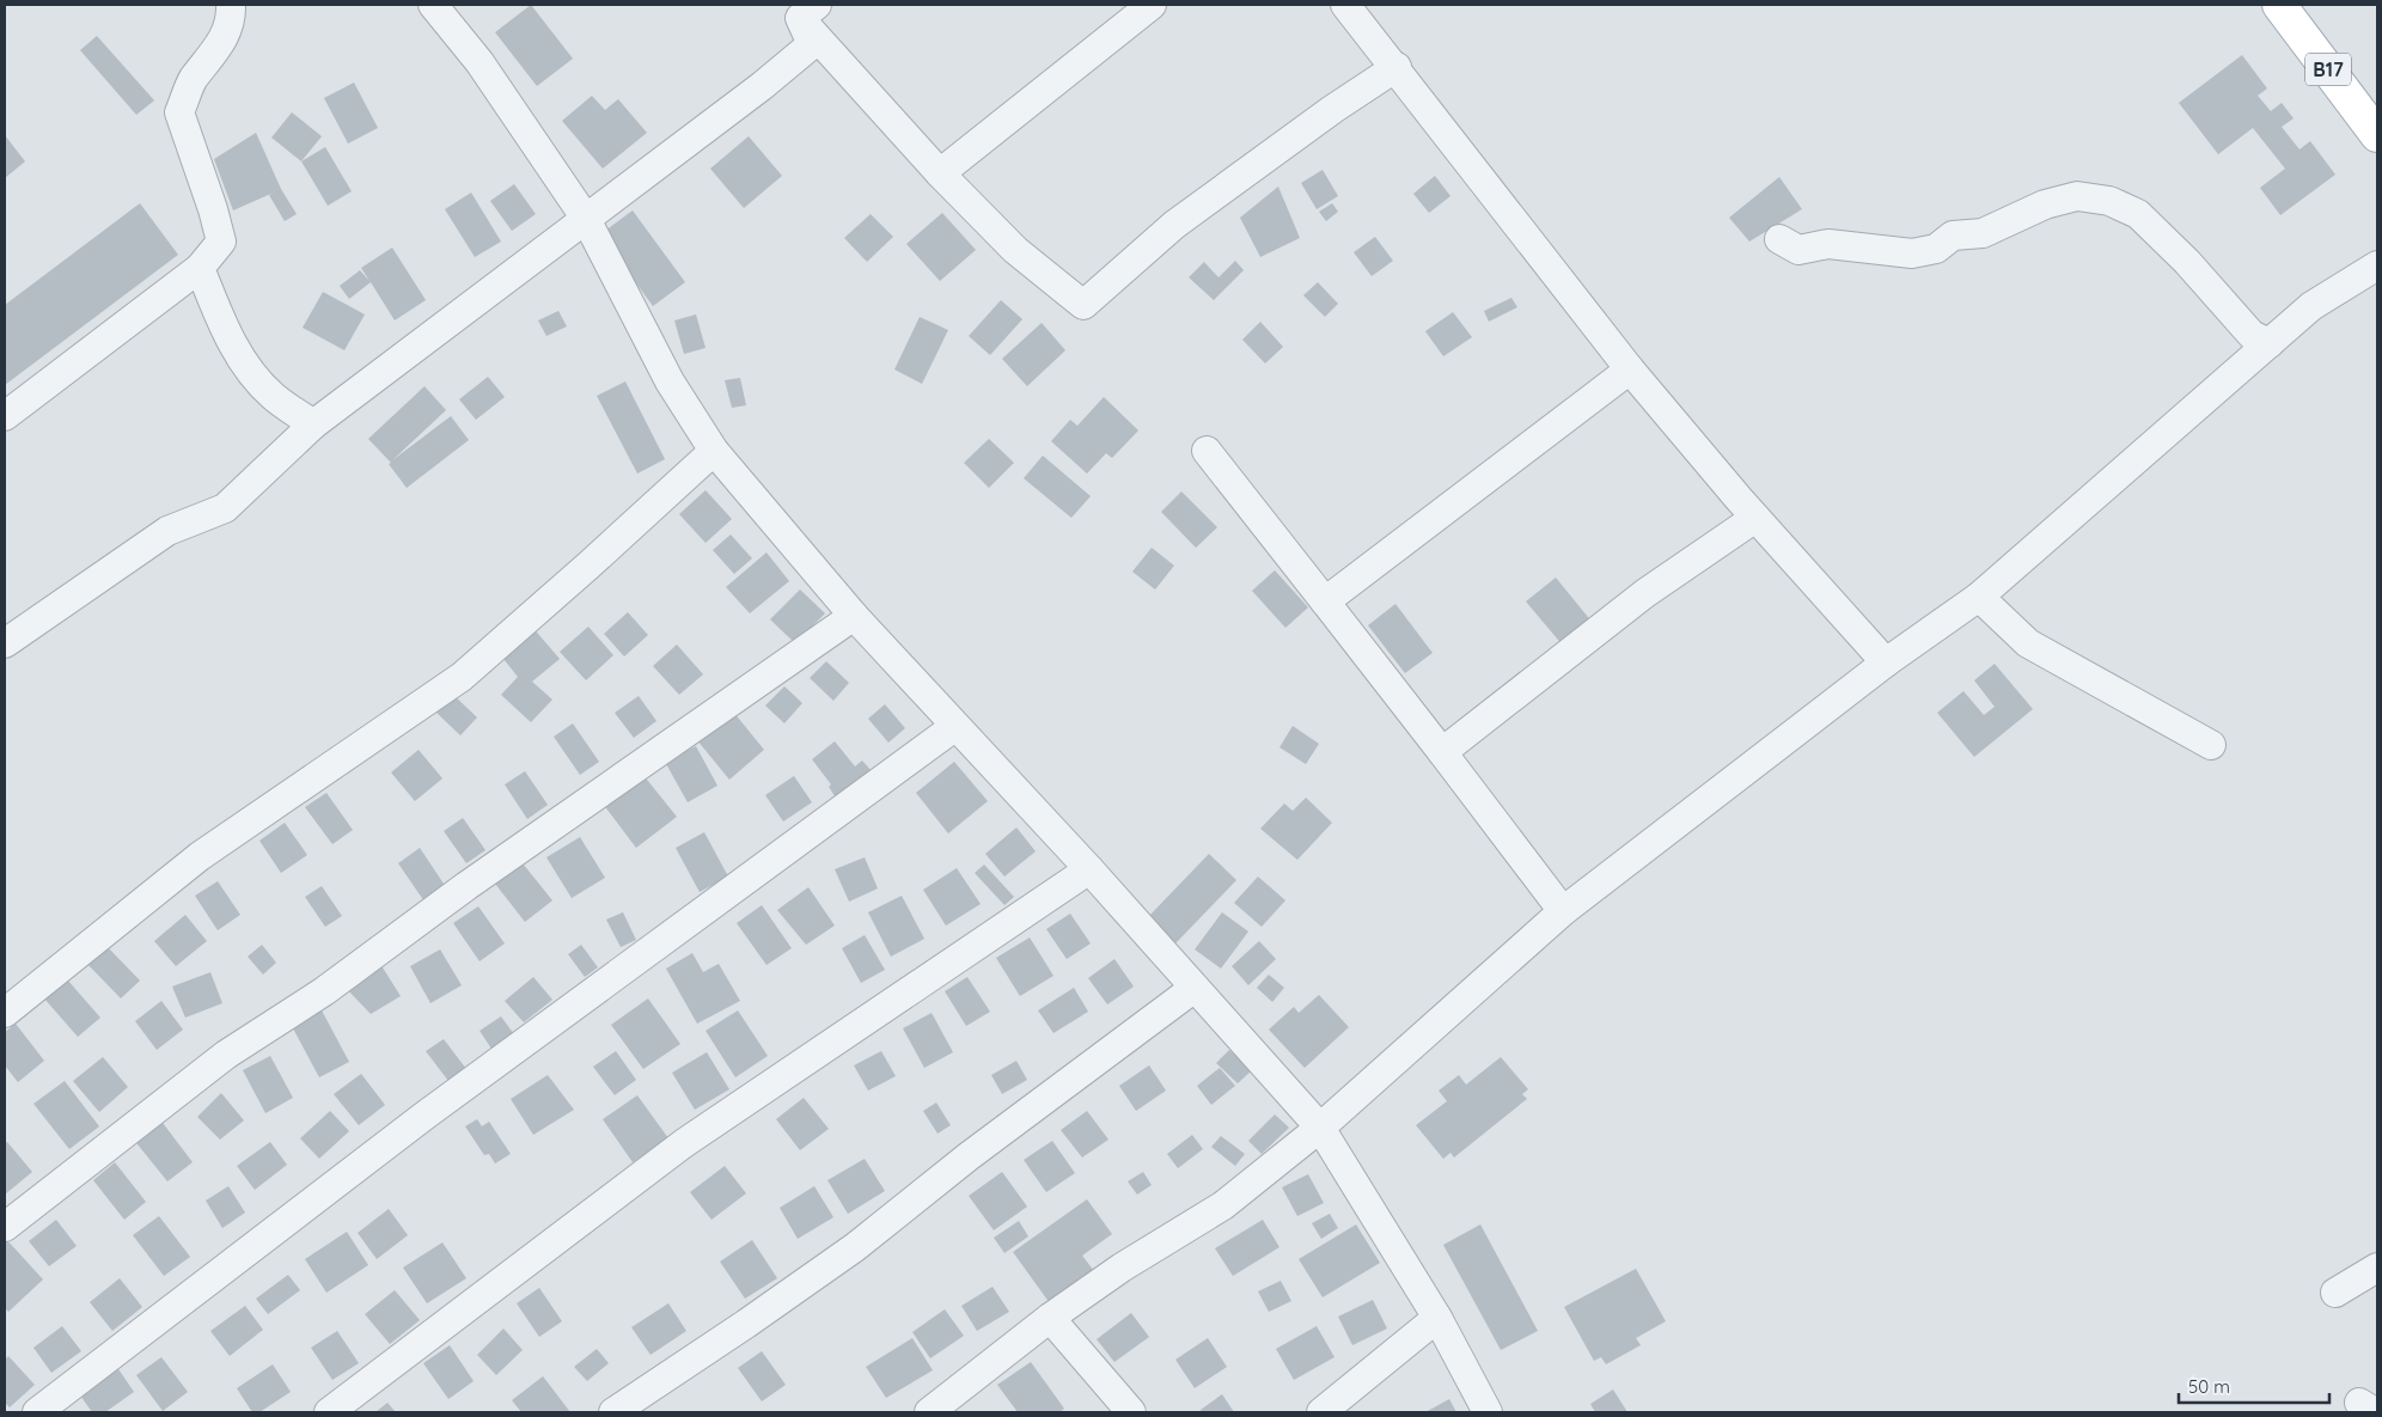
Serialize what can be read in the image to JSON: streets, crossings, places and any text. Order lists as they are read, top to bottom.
{
  "streets": {
    "main road": ["B17"]
  },
  "scale_bar": "50 m"
}
